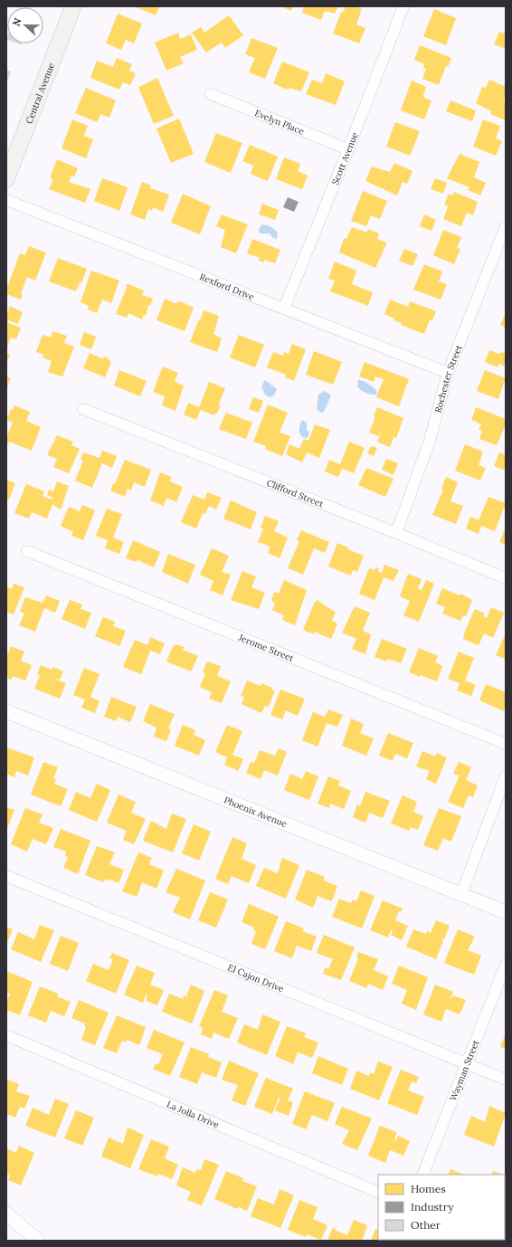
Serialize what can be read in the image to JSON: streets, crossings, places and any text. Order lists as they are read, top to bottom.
{
  "streets": {
    "main road": ["Central Avenue"],
    "street": [
      "Evelyn Place",
      "Scott Avenue",
      "Rexford Drive",
      "Rochester Street",
      "Clifford Street",
      "Jerome Street",
      "Phoenix Avenue",
      "El Cajon Drive",
      "Wayman Street",
      "La Jolla Drive"
    ]
  },
  "crossings": [
    ["Evelyn Place", "Scott Avenue"],
    ["Scott Avenue", "Rexford Drive"],
    ["Rexford Drive", "Rochester Street"],
    ["Rochester Street", "Clifford Street"],
    ["El Cajon Drive", "Wayman Street"]
  ],
  "legend": ["Homes", "Industry", "Other"],
  "north": "left"
}
